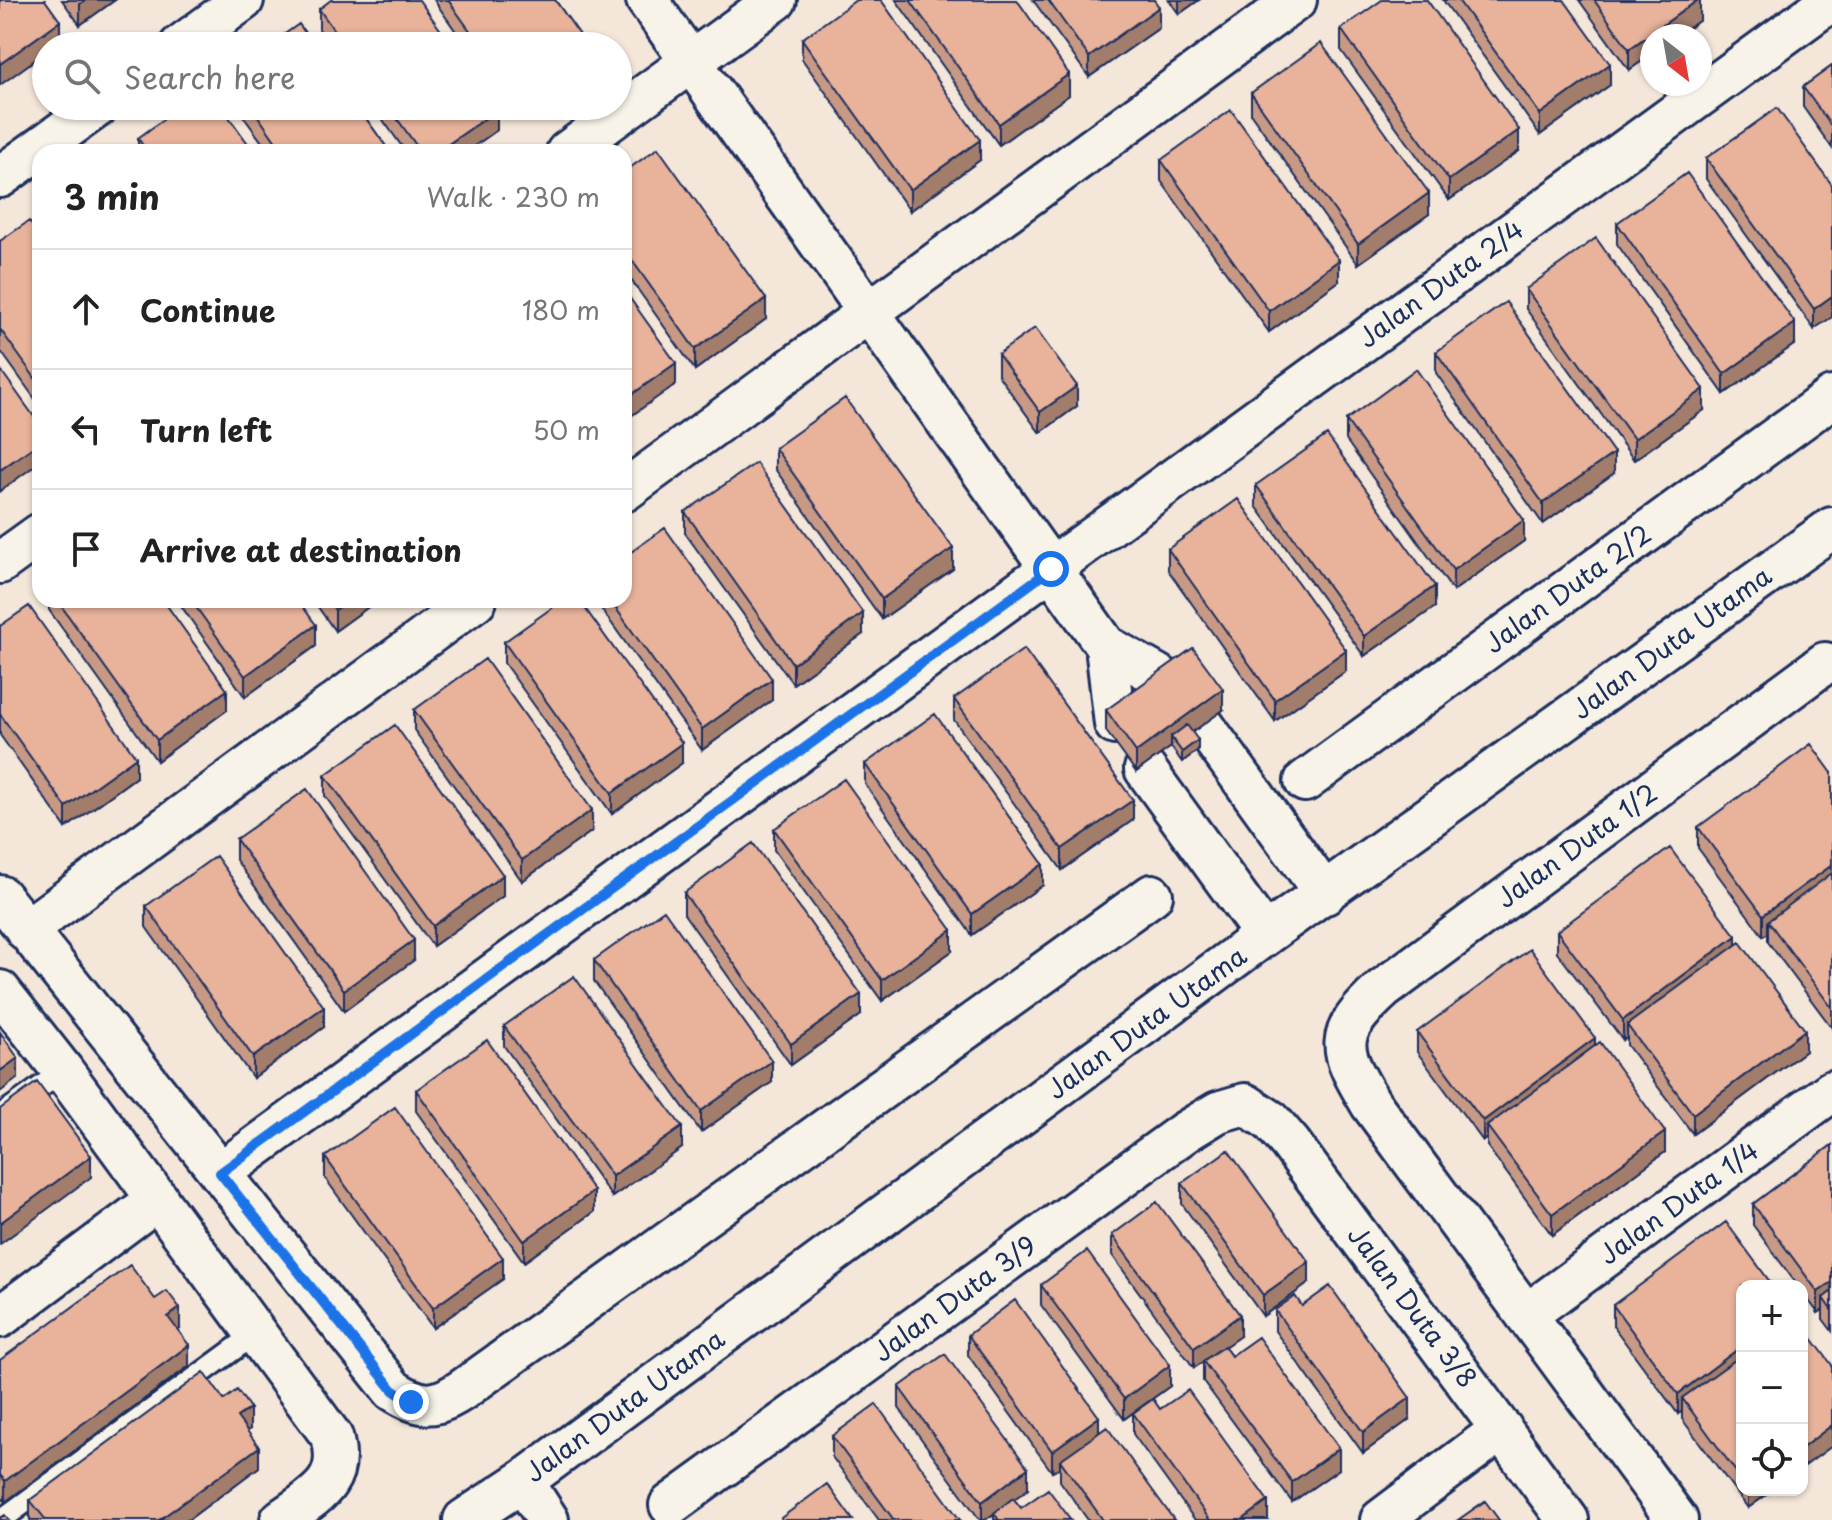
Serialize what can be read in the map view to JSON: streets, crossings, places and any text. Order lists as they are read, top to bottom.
{
  "streets": {
    "street": [
      "Jalan Duta 2/4",
      "Jalan Duta 2/2",
      "Jalan Duta Utama",
      "Jalan Duta 1/2",
      "Jalan Duta 1/4",
      "Jalan Duta 3/9",
      "Jalan Duta 3/8"
    ]
  },
  "crossings": [
    ["Jalan Duta 1/2", "Jalan Duta 1/4"],
    ["Jalan Duta 3/9", "Jalan Duta 3/8"]
  ],
  "north": "bottom right",
  "page": {
    "search": "Search here",
    "heading": ["3 min", "Walk · 230 m"],
    "list": [
      ["Continue", "180 m"],
      ["Turn left", "50 m"],
      "Arrive at destination"
    ],
    "map_buttons": ["+", "−"]
  }
}
